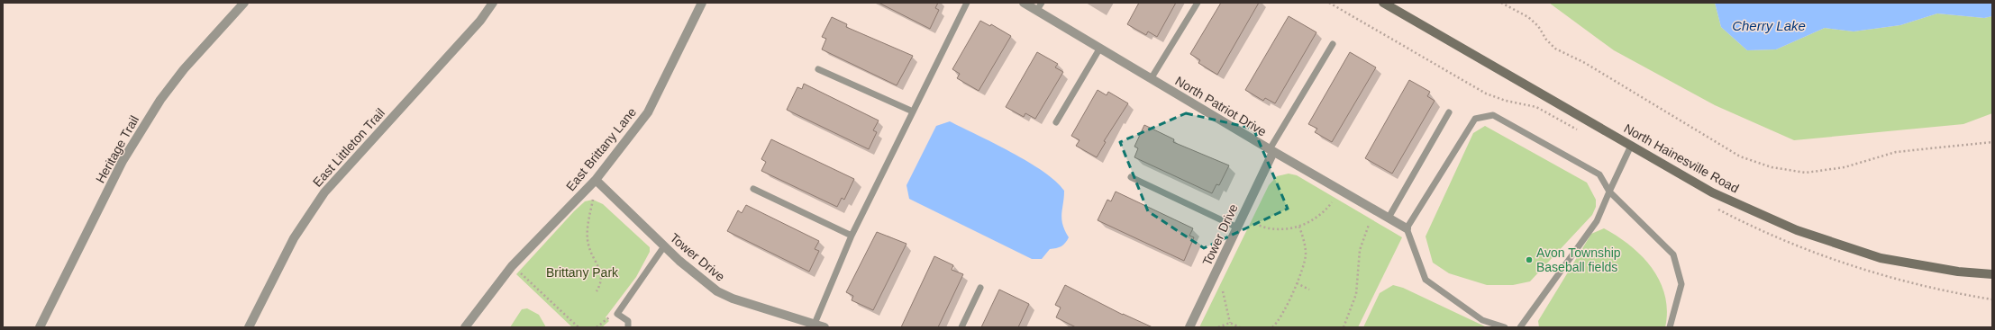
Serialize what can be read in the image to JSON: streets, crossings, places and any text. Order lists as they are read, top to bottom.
{
  "streets": {
    "main road": ["North Hainesville Road"],
    "street": [
      "North Patriot Drive",
      "East Littleton Trail",
      "Heritage Trail",
      "East Brittany Lane",
      "Tower Drive"
    ]
  },
  "crossings": [
    ["North Patriot Drive", "Tower Drive"],
    ["East Brittany Lane", "Tower Drive"]
  ],
  "water": ["Cherry Lake"],
  "parks": ["Brittany Park"],
  "places": ["Avon Township Baseball fields"]
}
